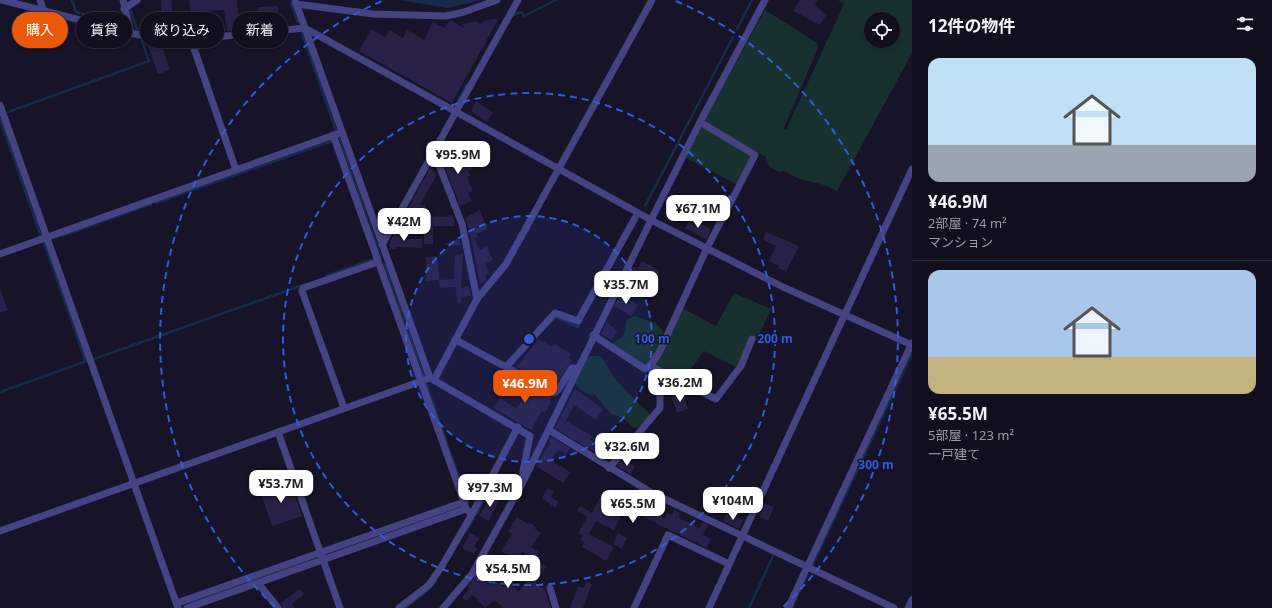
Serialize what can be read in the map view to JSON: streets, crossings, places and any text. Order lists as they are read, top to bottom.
{
  "page": {
    "heading": "12件の物件",
    "chip": [
      "購入",
      "賃貸",
      "絞り込み",
      "新着"
    ],
    "list": [
      {
        "name": "¥46.9M",
        "note": "2部屋 · 74 m² · マンション"
      },
      {
        "name": "¥65.5M",
        "note": "5部屋 · 123 m² · 一戸建て"
      }
    ],
    "price": [
      "¥95.9M",
      "¥67.1M",
      "¥42M",
      "¥35.7M",
      "¥36.2M",
      "¥46.9M",
      "¥32.6M",
      "¥53.7M",
      "¥97.3M",
      "¥104M",
      "¥65.5M",
      "¥54.5M"
    ]
  },
  "rings": ["100 m", "200 m", "300 m"]
}
